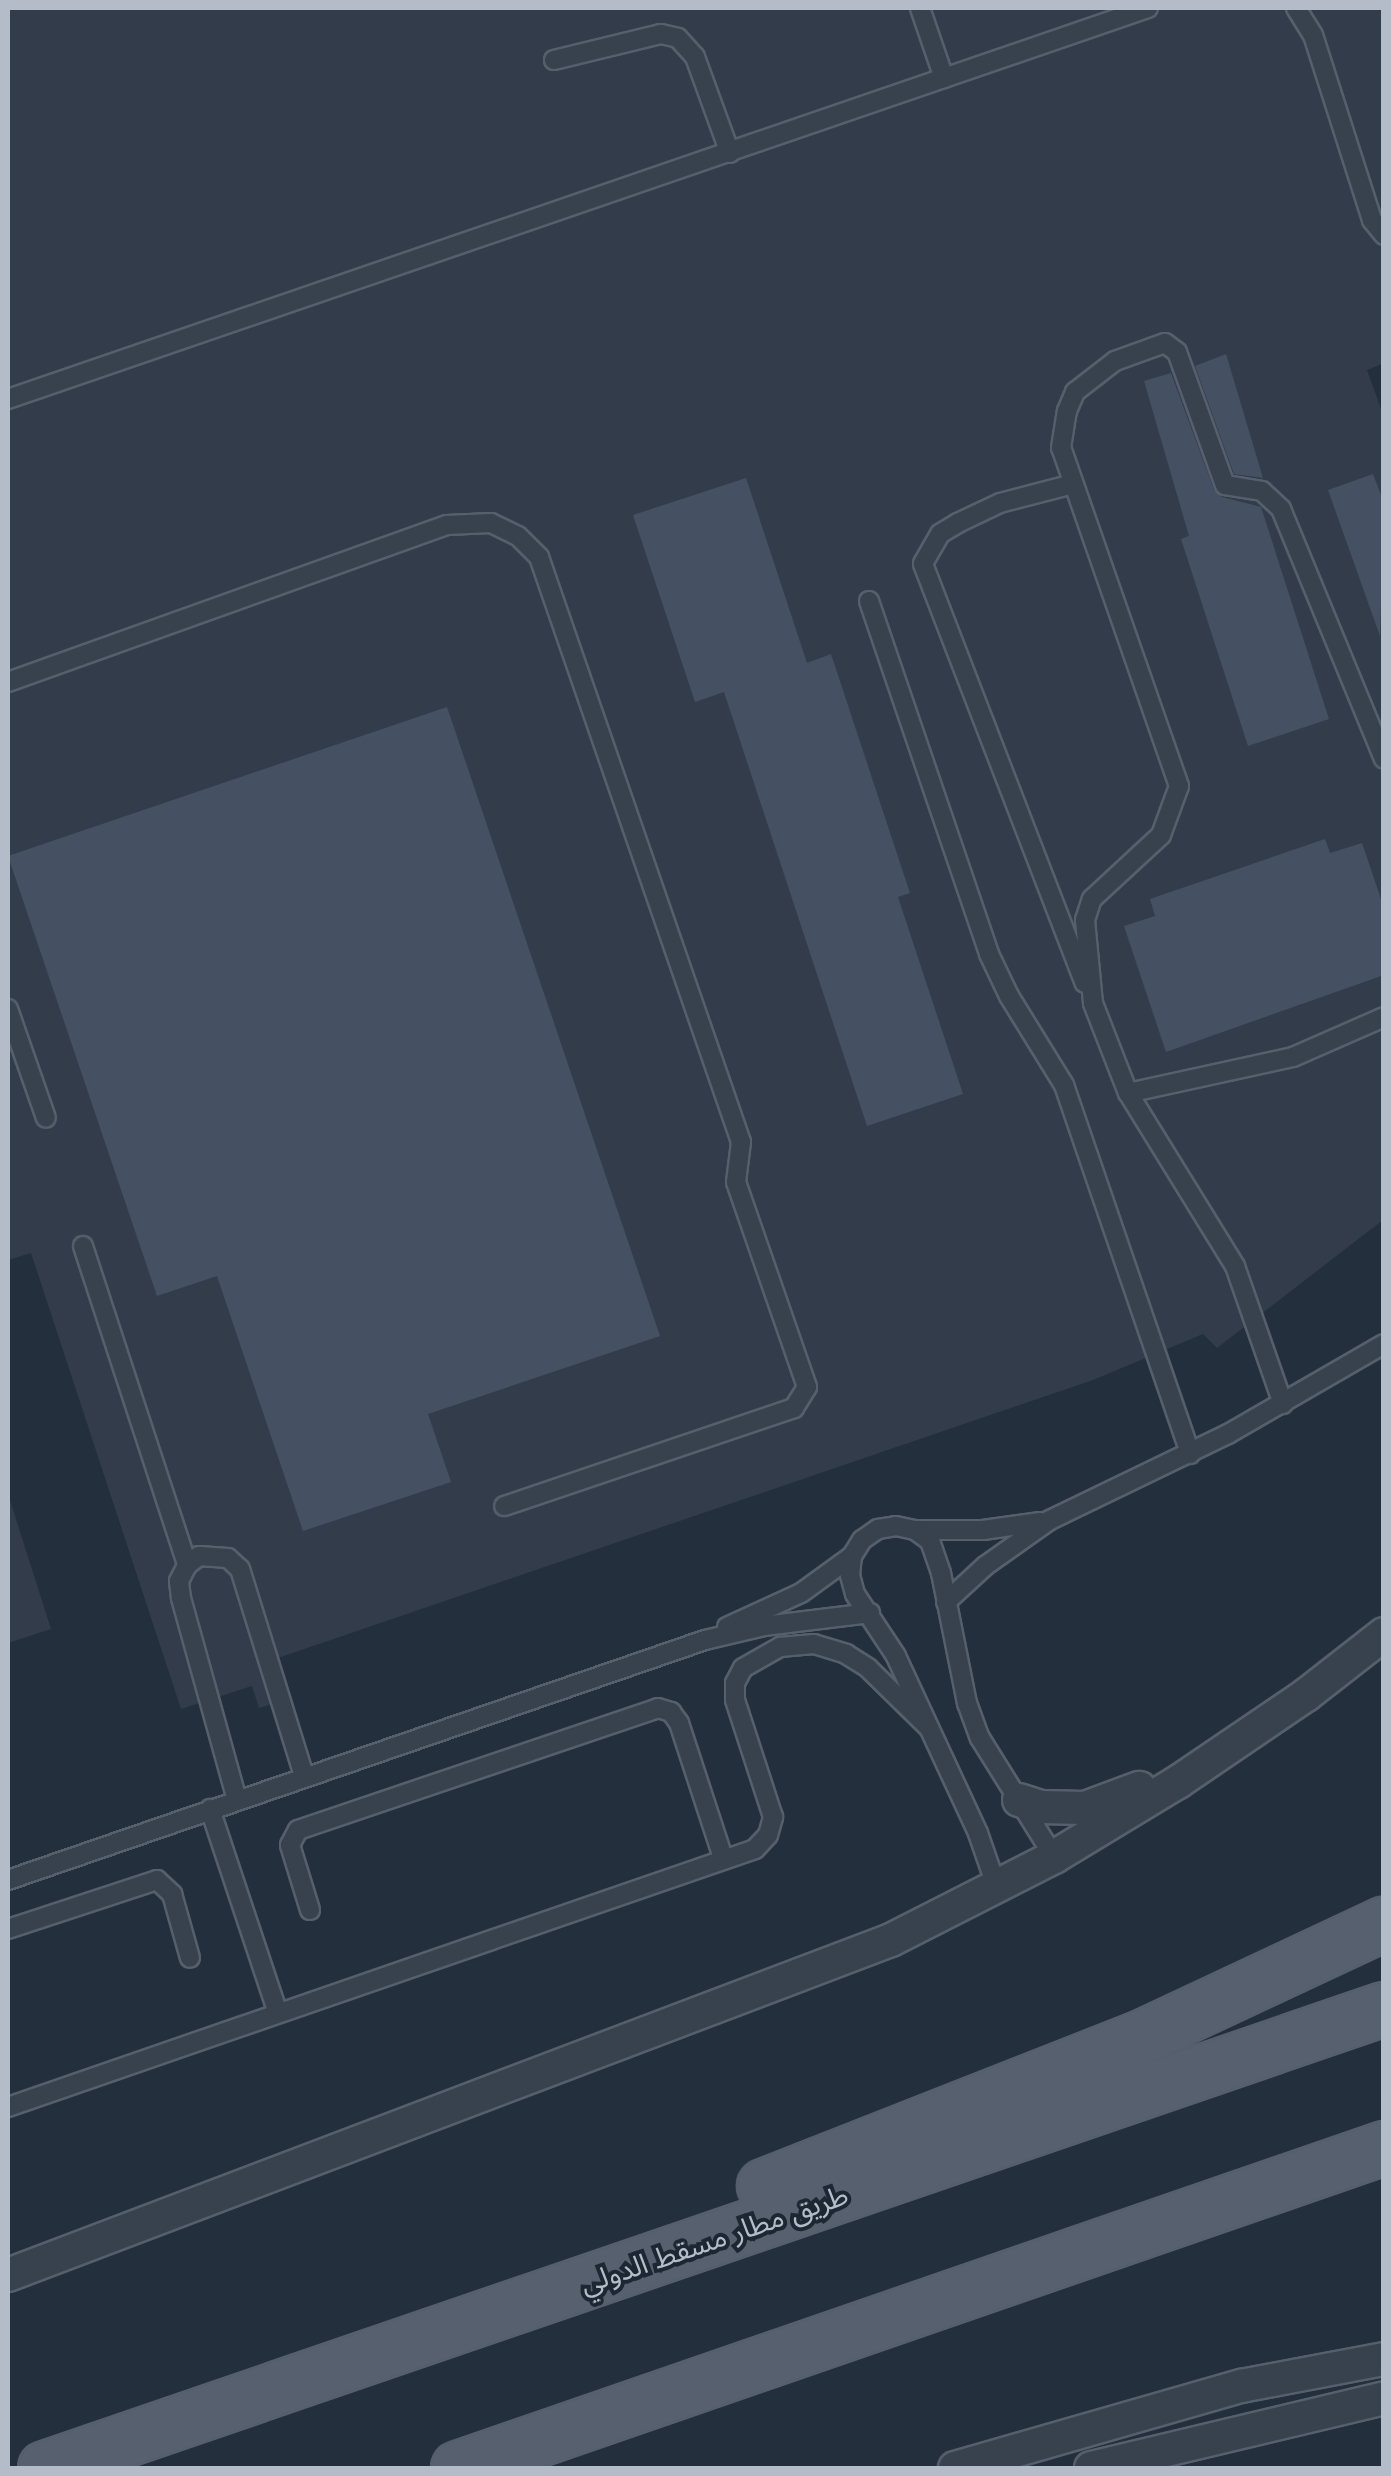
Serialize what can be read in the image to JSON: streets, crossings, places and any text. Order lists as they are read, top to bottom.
{
  "streets": {
    "main road": ["طريق مطار مسقط الدولي"]
  }
}
